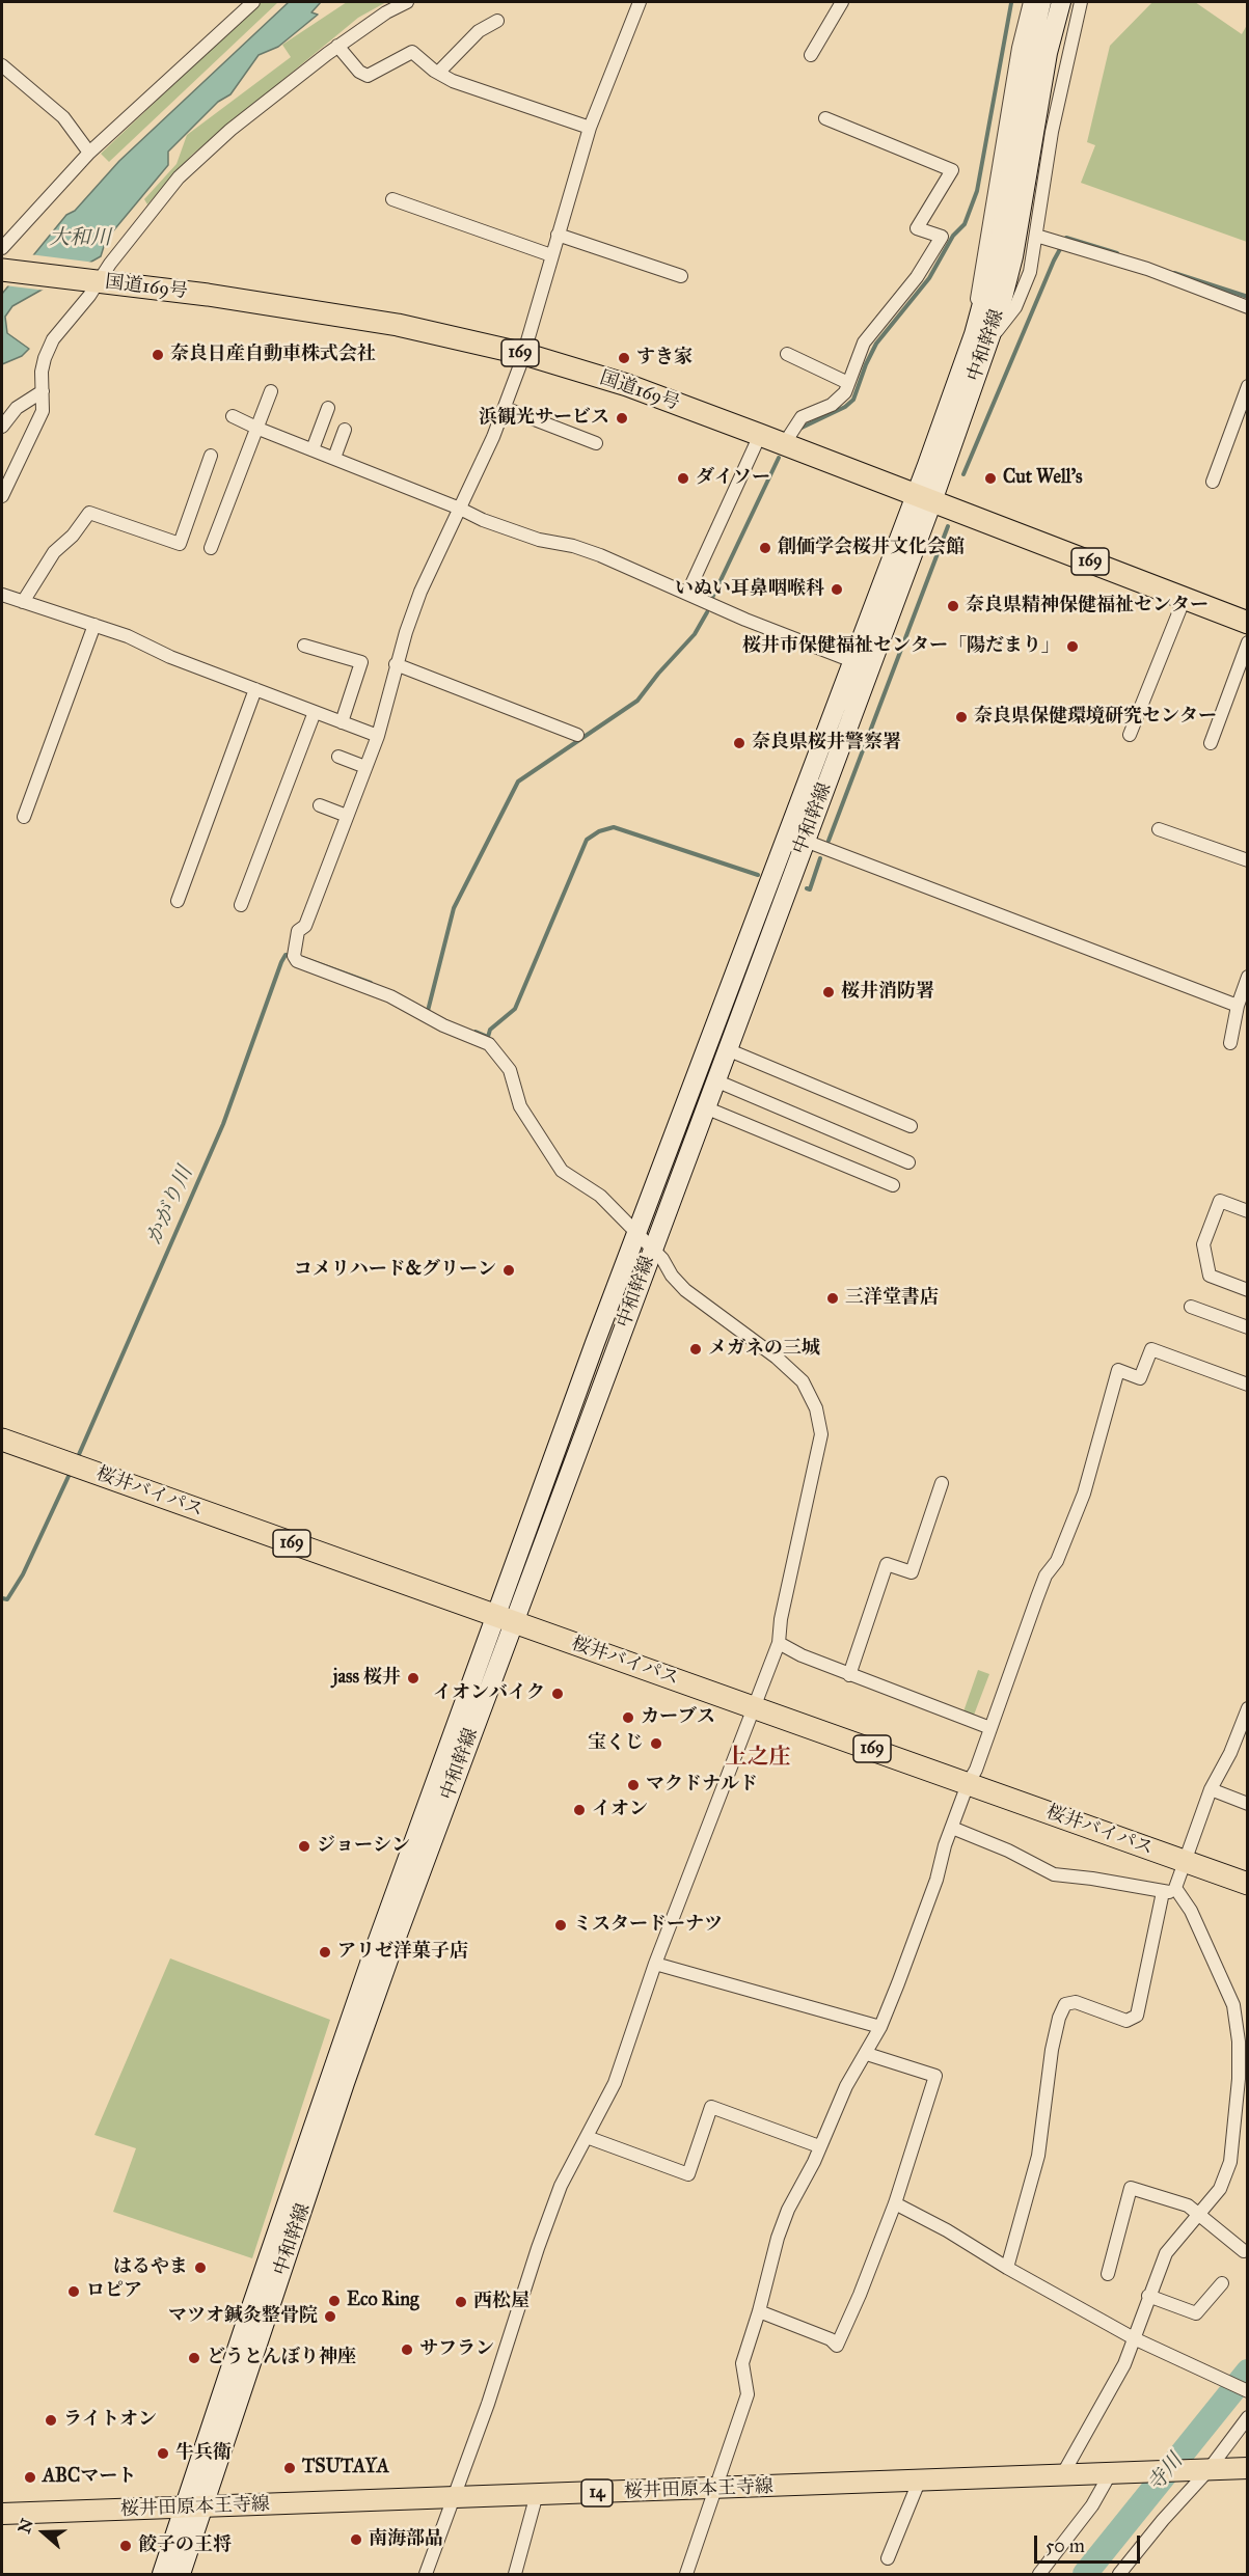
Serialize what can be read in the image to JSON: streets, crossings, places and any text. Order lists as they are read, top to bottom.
{
  "streets": {
    "highway": ["国道169号", "169", "桜井バイパス"],
    "main road": ["中和幹線", "桜井田原本王寺線", "14"]
  },
  "crossings": [
    ["国道169号", "中和幹線"],
    ["中和幹線", "桜井バイパス"],
    ["中和幹線", "桜井田原本王寺線"]
  ],
  "districts": ["上之庄"],
  "water": ["大和川", "かがり川", "寺川"],
  "places": [
    "奈良日産自動車株式会社",
    "すき家",
    "浜観光サービス",
    "ダイソー",
    "Cut Well's",
    "創価学会桜井文化会館",
    "いぬい耳鼻咽喉科",
    "奈良県精神保健福祉センター",
    "桜井市保健福祉センター「陽だまり」",
    "奈良県保健環境研究センター",
    "奈良県桜井警察署",
    "桜井消防署",
    "コメリハード&グリーン",
    "三洋堂書店",
    "メガネの三城",
    "jass 桜井",
    "イオンバイク",
    "カーブス",
    "宝くじ",
    "マクドナルド",
    "イオン",
    "ジョーシン",
    "ミスタードーナツ",
    "アリゼ洋菓子店",
    "はるやま",
    "ロピア",
    "Eco Ring",
    "西松屋",
    "マツオ鍼灸整骨院",
    "サフラン",
    "どうとんぼり神座",
    "ライトオン",
    "牛兵衛",
    "TSUTAYA",
    "ABCマート",
    "南海部品",
    "餃子の王将"
  ],
  "scale_bar": "50 m",
  "north": "left"
}
